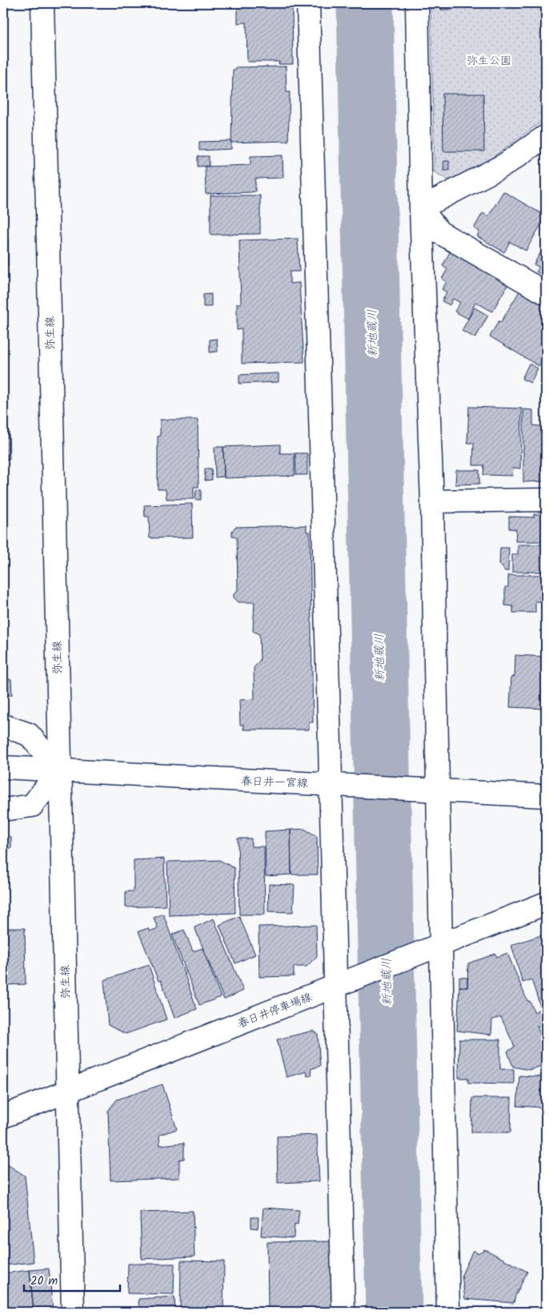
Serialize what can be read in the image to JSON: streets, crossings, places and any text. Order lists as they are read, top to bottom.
{
  "streets": {
    "street": ["弥生線", "春日井一宮線", "春日井停車場線"]
  },
  "crossings": [
    ["弥生線", "春日井一宮線"],
    ["弥生線", "春日井停車場線"]
  ],
  "water": ["新地蔵川"],
  "parks": ["弥生公園"],
  "scale_bar": "20 m"
}
